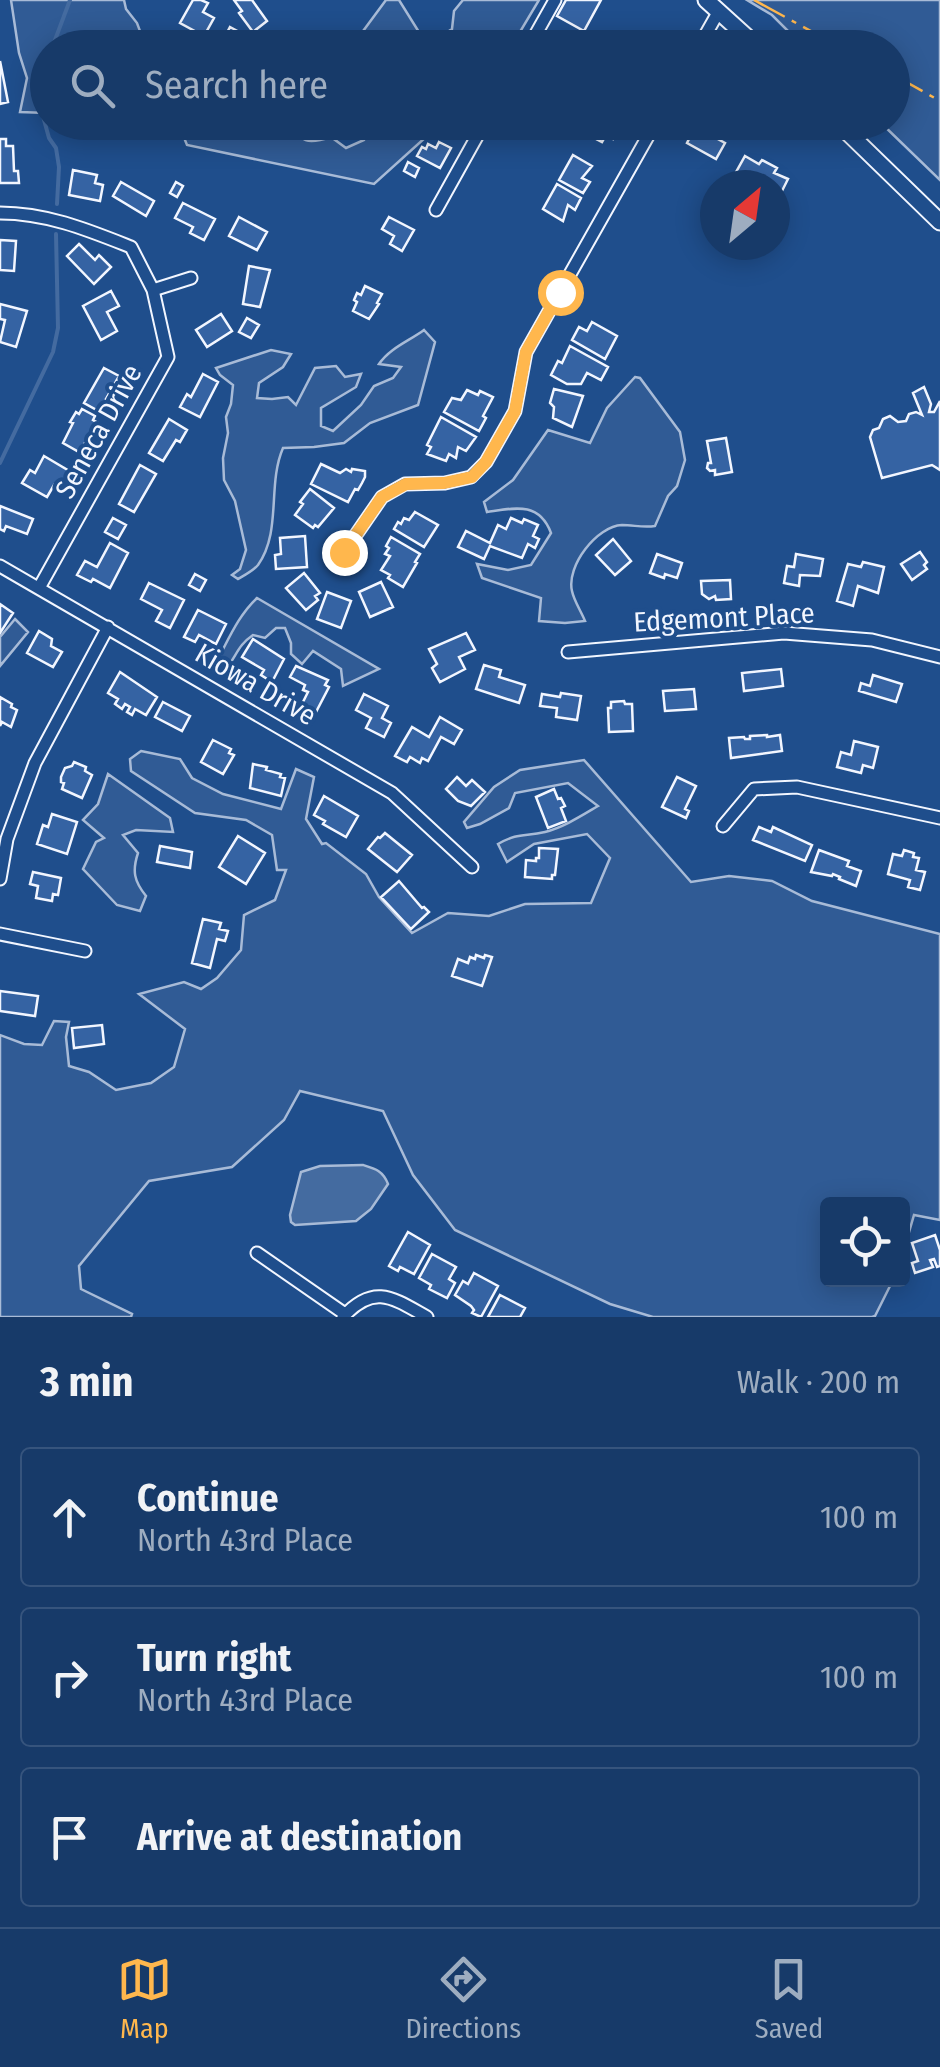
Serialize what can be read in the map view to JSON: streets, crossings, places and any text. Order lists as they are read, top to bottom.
{
  "streets": {
    "street": ["Seneca Drive", "Edgemont Place", "Kiowa Drive"]
  },
  "crossings": [
    ["Seneca Drive", "Kiowa Drive"]
  ],
  "north": "top right",
  "page": {
    "search": "Search here",
    "heading": ["3 min", "Walk · 200 m"],
    "list": [
      ["Continue", "North 43rd Place", "100 m"],
      ["Turn right", "North 43rd Place", "100 m"],
      "Arrive at destination"
    ],
    "nav": ["Map", "Directions", "Saved"]
  }
}
